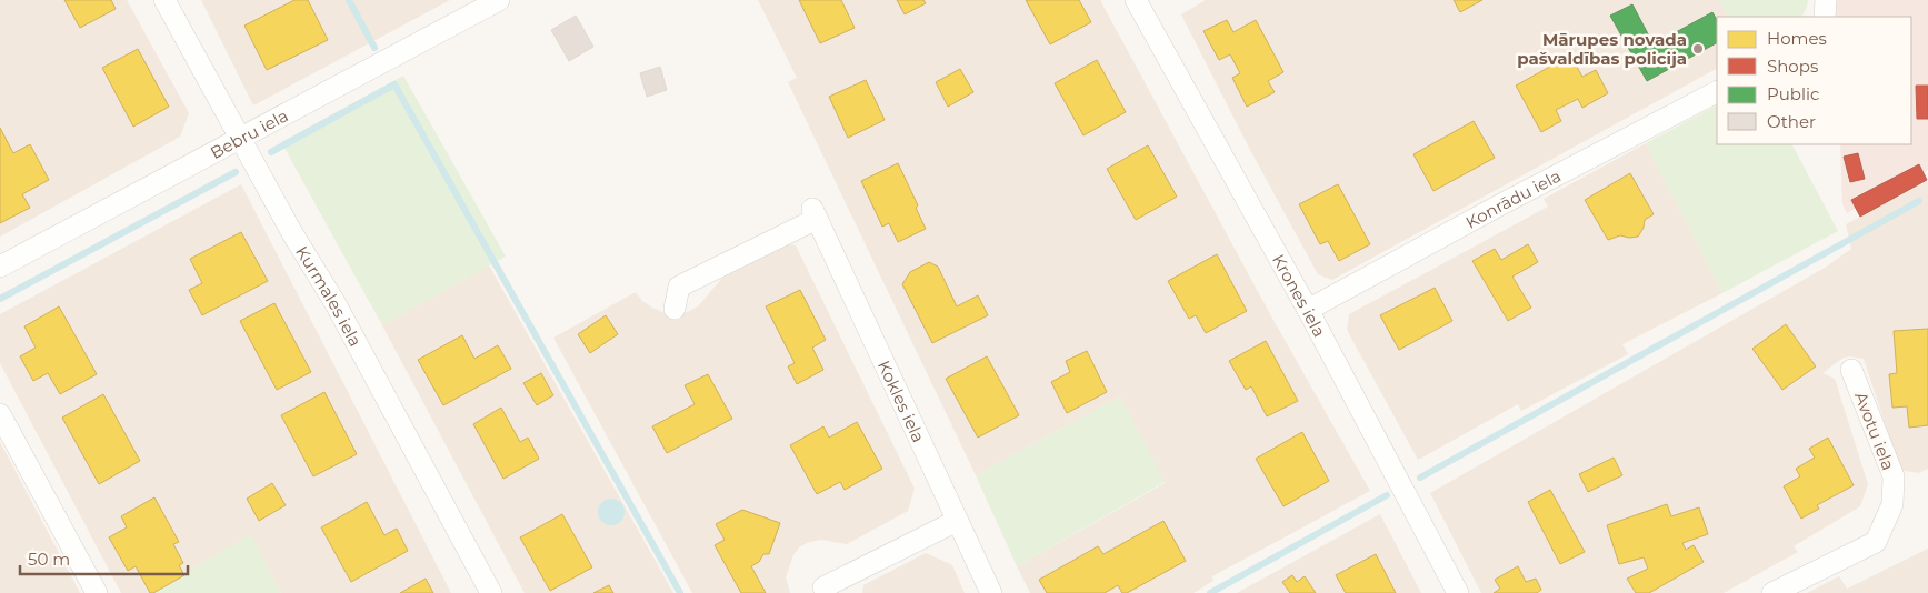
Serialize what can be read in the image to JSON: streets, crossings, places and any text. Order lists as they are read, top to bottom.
{
  "streets": {
    "street": [
      "Bebru iela",
      "Konrādu iela",
      "Krones iela",
      "Kurmales iela",
      "Kokles iela",
      "Avotu iela"
    ]
  },
  "crossings": [
    ["Bebru iela", "Kurmales iela"],
    ["Konrādu iela", "Krones iela"]
  ],
  "places": ["Mārupes novada pašvaldības policija"],
  "legend": [
    "Homes",
    "Shops",
    "Public",
    "Other"
  ],
  "scale_bar": "50 m"
}
